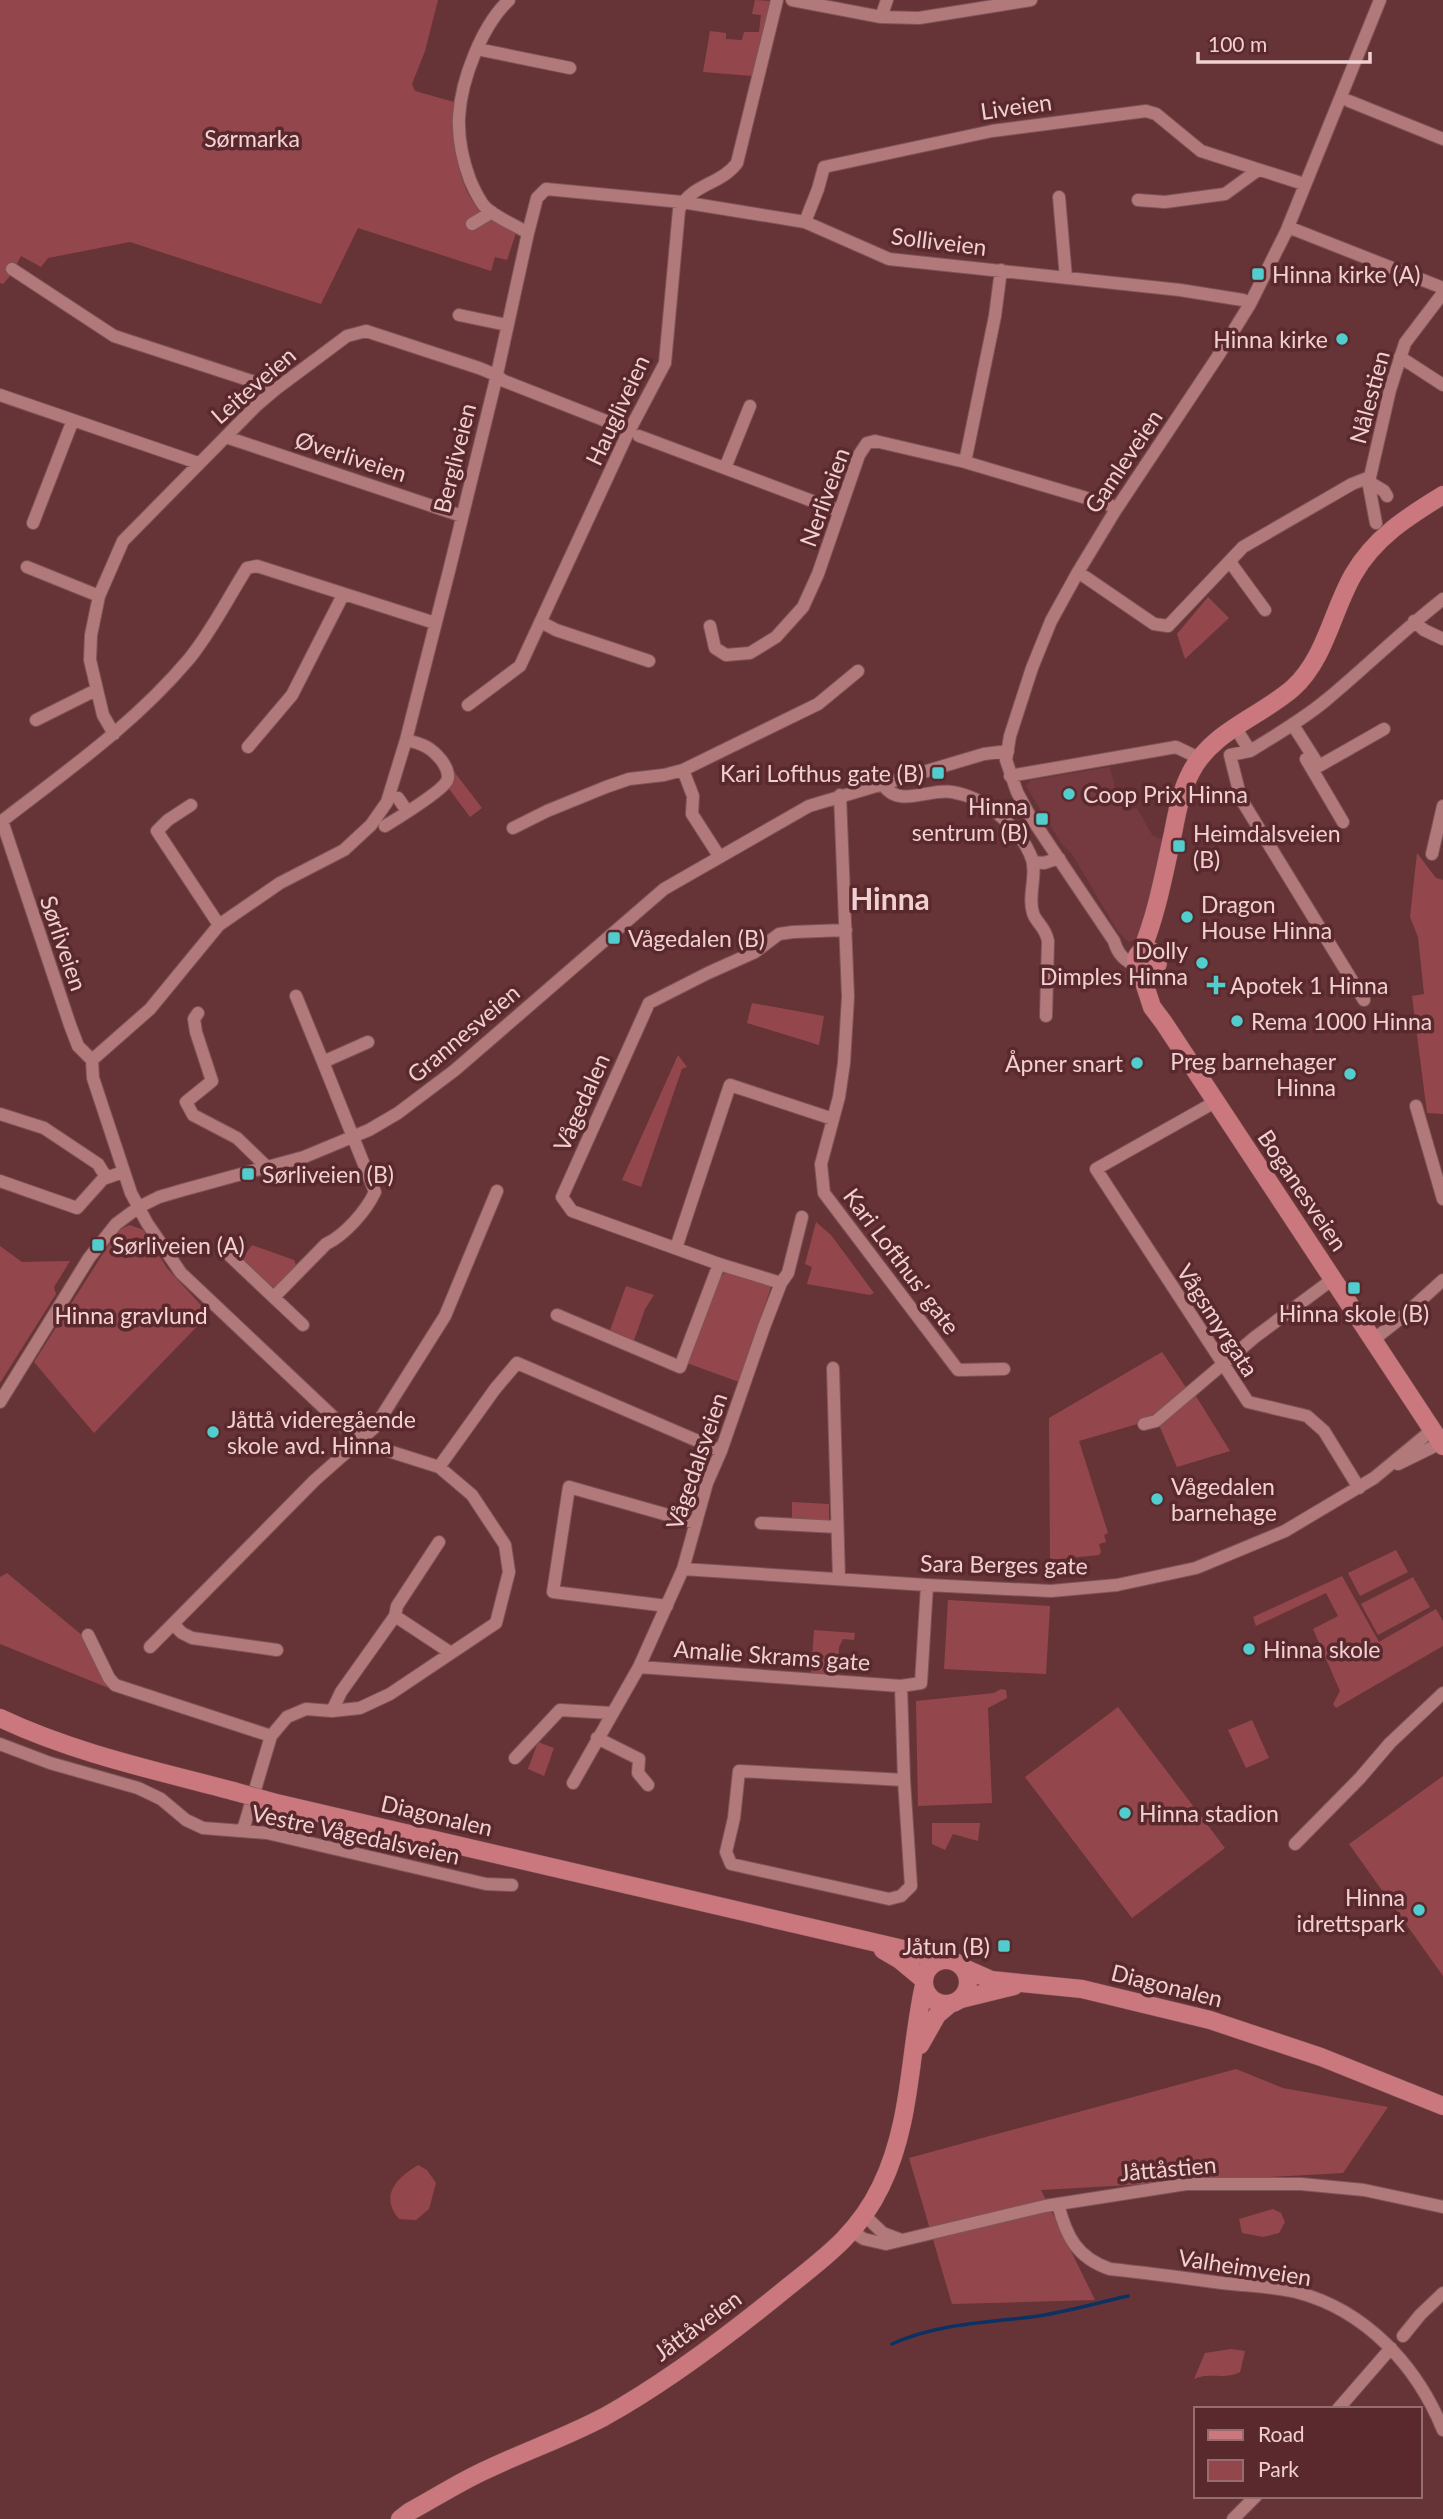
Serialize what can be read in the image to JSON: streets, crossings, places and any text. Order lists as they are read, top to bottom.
{
  "streets": {
    "main road": ["Boganesveien", "Diagonalen", "Jåttåveien"],
    "street": [
      "Liveien",
      "Solliveien",
      "Leiteveien",
      "Nålestien",
      "Haugliveien",
      "Øverliveien",
      "Bergliveien",
      "Gamleveien",
      "Nerliveien",
      "Sørliveien",
      "Grannesveien",
      "Vågedalen",
      "Kari Lofthus' gate",
      "Vågsmyrgata",
      "Vågedalsveien",
      "Sara Berges gate",
      "Amalie Skrams gate",
      "Vestre Vågedalsveien",
      "Jåttåstien",
      "Valheimveien"
    ]
  },
  "crossings": [
    ["Liveien", "Solliveien"],
    ["Liveien", "Gamleveien"],
    ["Solliveien", "Haugliveien"],
    ["Solliveien", "Bergliveien"],
    ["Solliveien", "Gamleveien"],
    ["Leiteveien", "Øverliveien"],
    ["Leiteveien", "Bergliveien"],
    ["Leiteveien", "Sørliveien"],
    ["Nålestien", "Gamleveien"],
    ["Øverliveien", "Bergliveien"],
    ["Bergliveien", "Sørliveien"],
    ["Gamleveien", "Nerliveien"],
    ["Gamleveien", "Grannesveien"],
    ["Gamleveien", "Boganesveien"],
    ["Sørliveien", "Grannesveien"],
    ["Grannesveien", "Kari Lofthus' gate"],
    ["Vågedalen", "Kari Lofthus' gate"],
    ["Vågedalen", "Vågedalsveien"],
    ["Boganesveien", "Vågsmyrgata"],
    ["Boganesveien", "Sara Berges gate"],
    ["Vågsmyrgata", "Sara Berges gate"],
    ["Vågedalsveien", "Sara Berges gate"],
    ["Vågedalsveien", "Amalie Skrams gate"],
    ["Diagonalen", "Jåttåveien"],
    ["Jåttåstien", "Valheimveien"],
    ["Jåttåstien", "Jåttåveien"]
  ],
  "districts": ["Hinna"],
  "parks": ["Sørmarka", "Hinna gravlund"],
  "places": {
    "transit": [
      "Hinna kirke (A)",
      "Kari Lofthus gate (B)",
      "Hinna sentrum (B)",
      "Heimdalsveien (B)",
      "Vågedalen (B)",
      "Sørliveien (B)",
      "Sørliveien (A)",
      "Hinna skole (B)",
      "Jåtun (B)"
    ],
    "other": [
      "Hinna kirke",
      "Coop Prix Hinna",
      "Dragon House Hinna",
      "Dolly Dimples Hinna",
      "Rema 1000 Hinna",
      "Åpner snart",
      "Preg barnehager Hinna",
      "Jåttå videregående skole avd. Hinna",
      "Vågedalen barnehage",
      "Hinna skole",
      "Hinna stadion",
      "Hinna idrettspark"
    ],
    "health": ["Apotek 1 Hinna"]
  },
  "legend": ["Road", "Park"],
  "scale_bar": "100 m"
}
